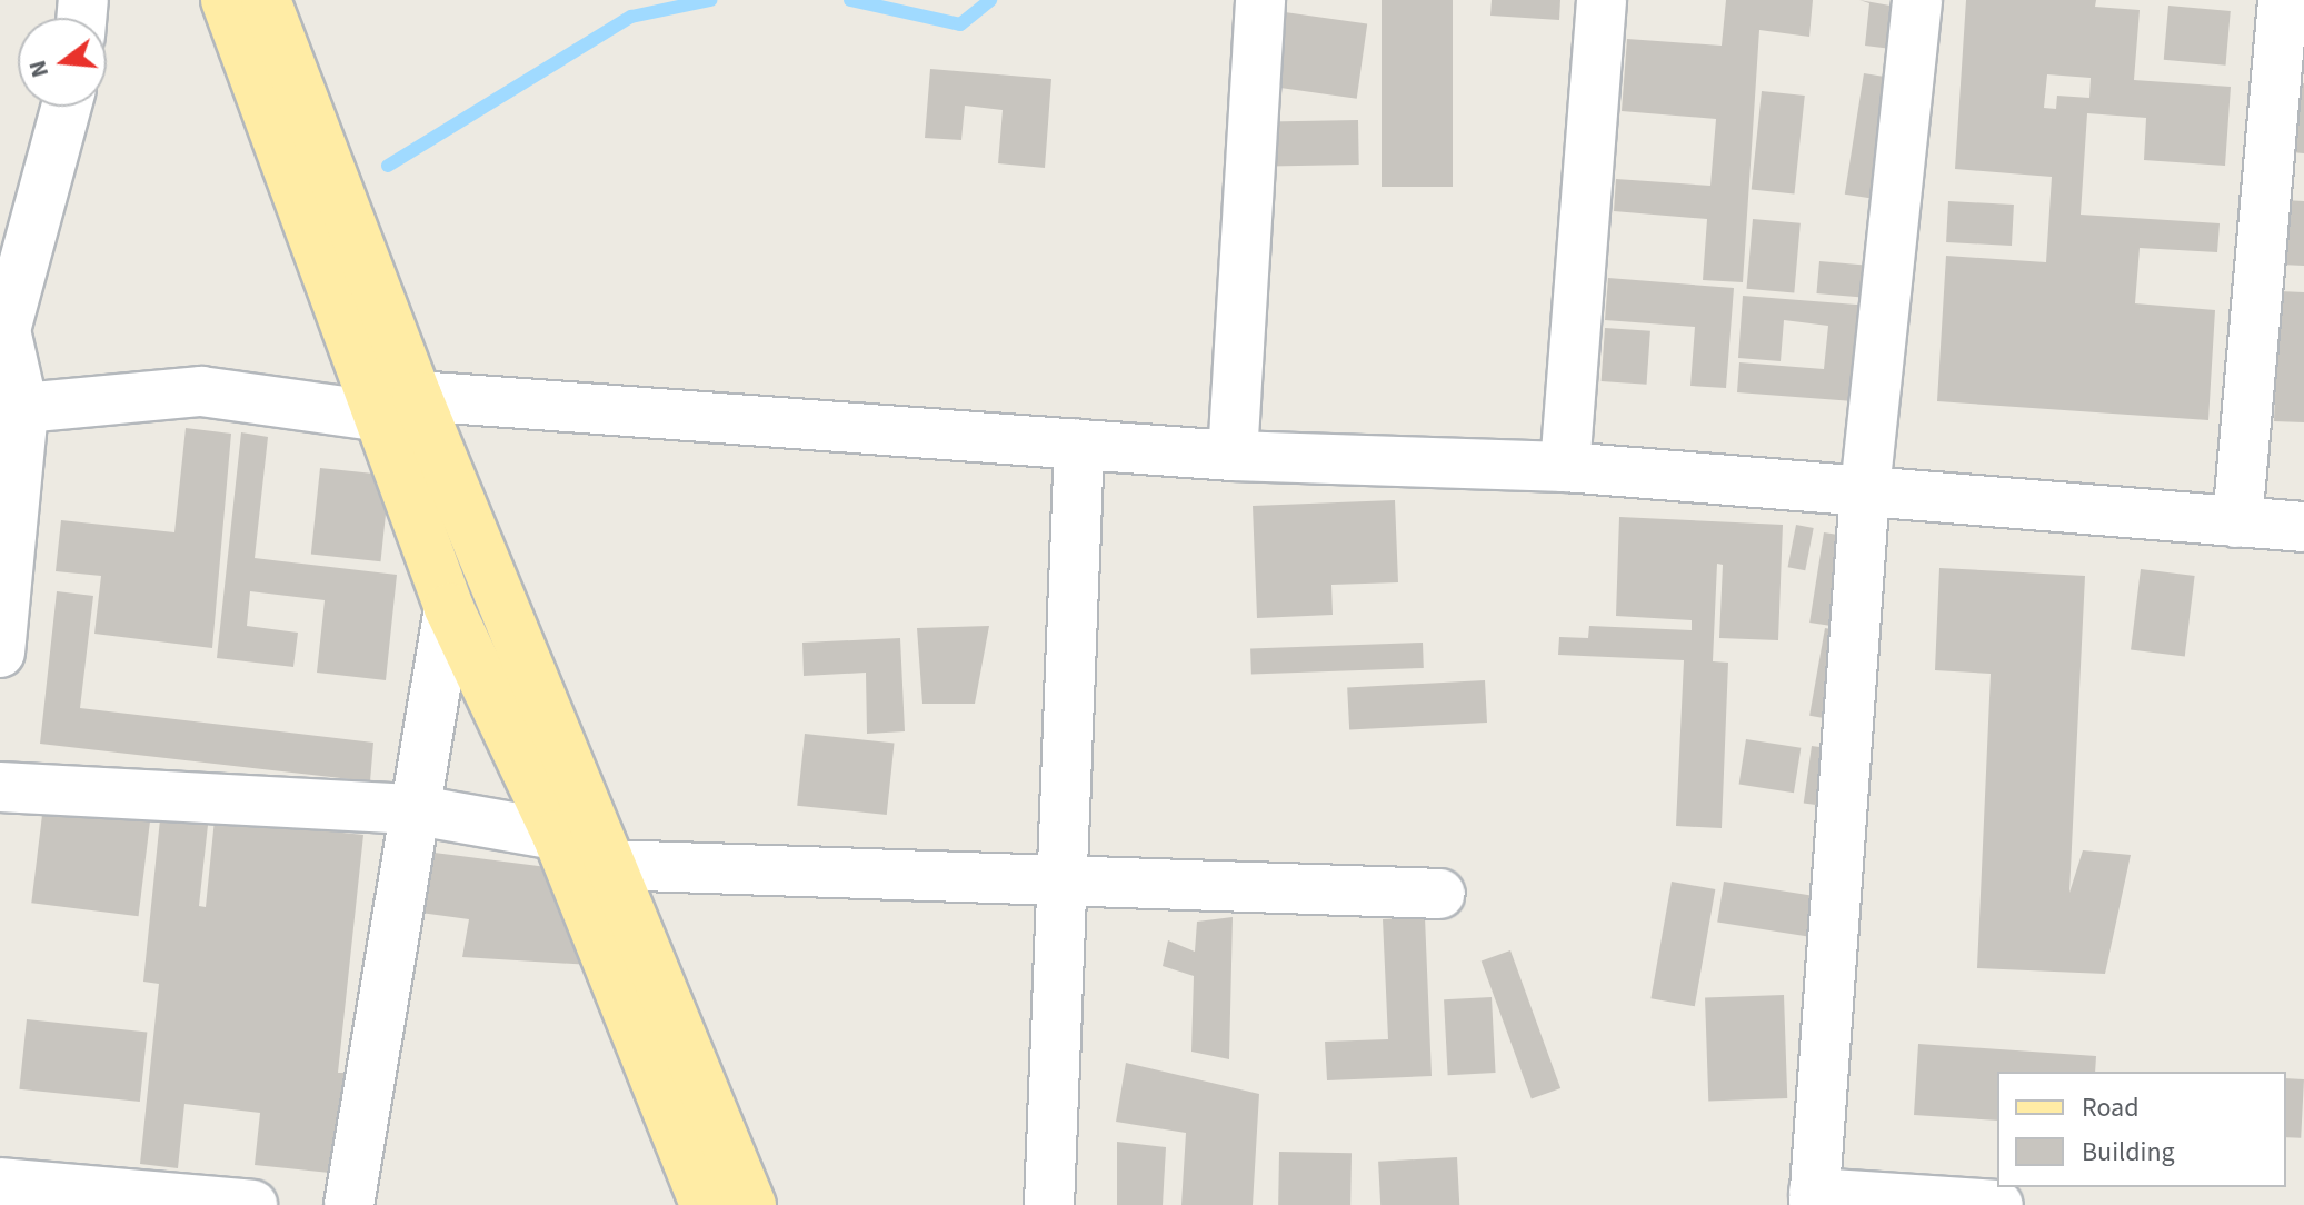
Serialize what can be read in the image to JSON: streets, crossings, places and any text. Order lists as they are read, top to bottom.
{
  "legend": ["Road", "Building"],
  "north": "left"
}
